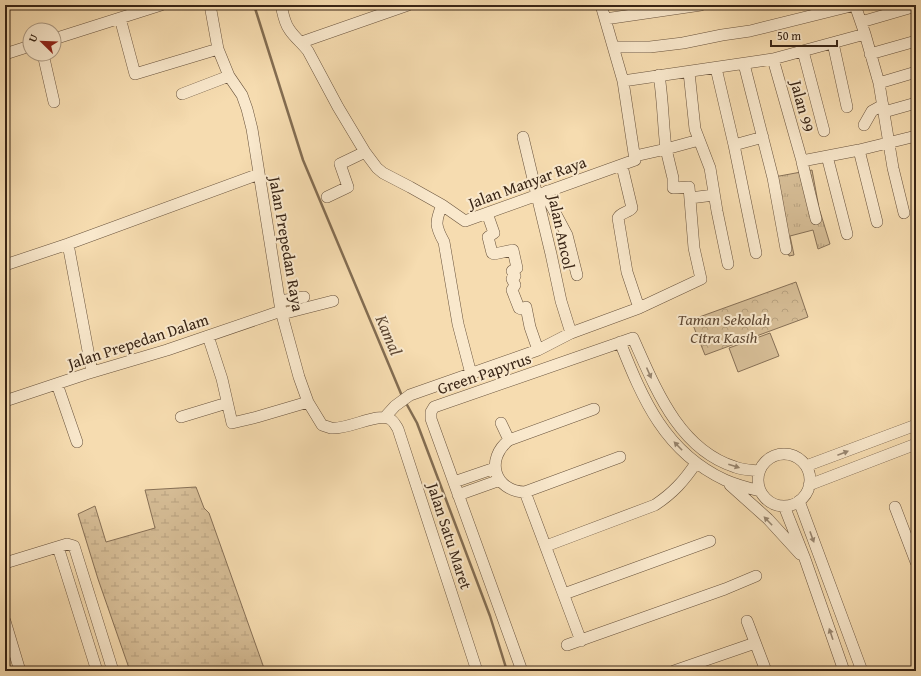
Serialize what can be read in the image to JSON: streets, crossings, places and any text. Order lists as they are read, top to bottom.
{
  "streets": {
    "street": [
      "Jalan 99",
      "Jalan Manyar Raya",
      "Jalan Ancol",
      "Jalan Prepedan Raya",
      "Jalan Prepedan Dalam",
      "Green Papyrus",
      "Jalan Satu Maret"
    ]
  },
  "crossings": [
    ["Jalan Manyar Raya", "Jalan Ancol"],
    ["Jalan Prepedan Raya", "Jalan Prepedan Dalam"],
    ["Jalan Prepedan Raya", "Jalan Satu Maret"]
  ],
  "water": ["Kamal"],
  "parks": ["Taman Sekolah Citra Kasih"],
  "scale_bar": "50 m",
  "north": "top left"
}
